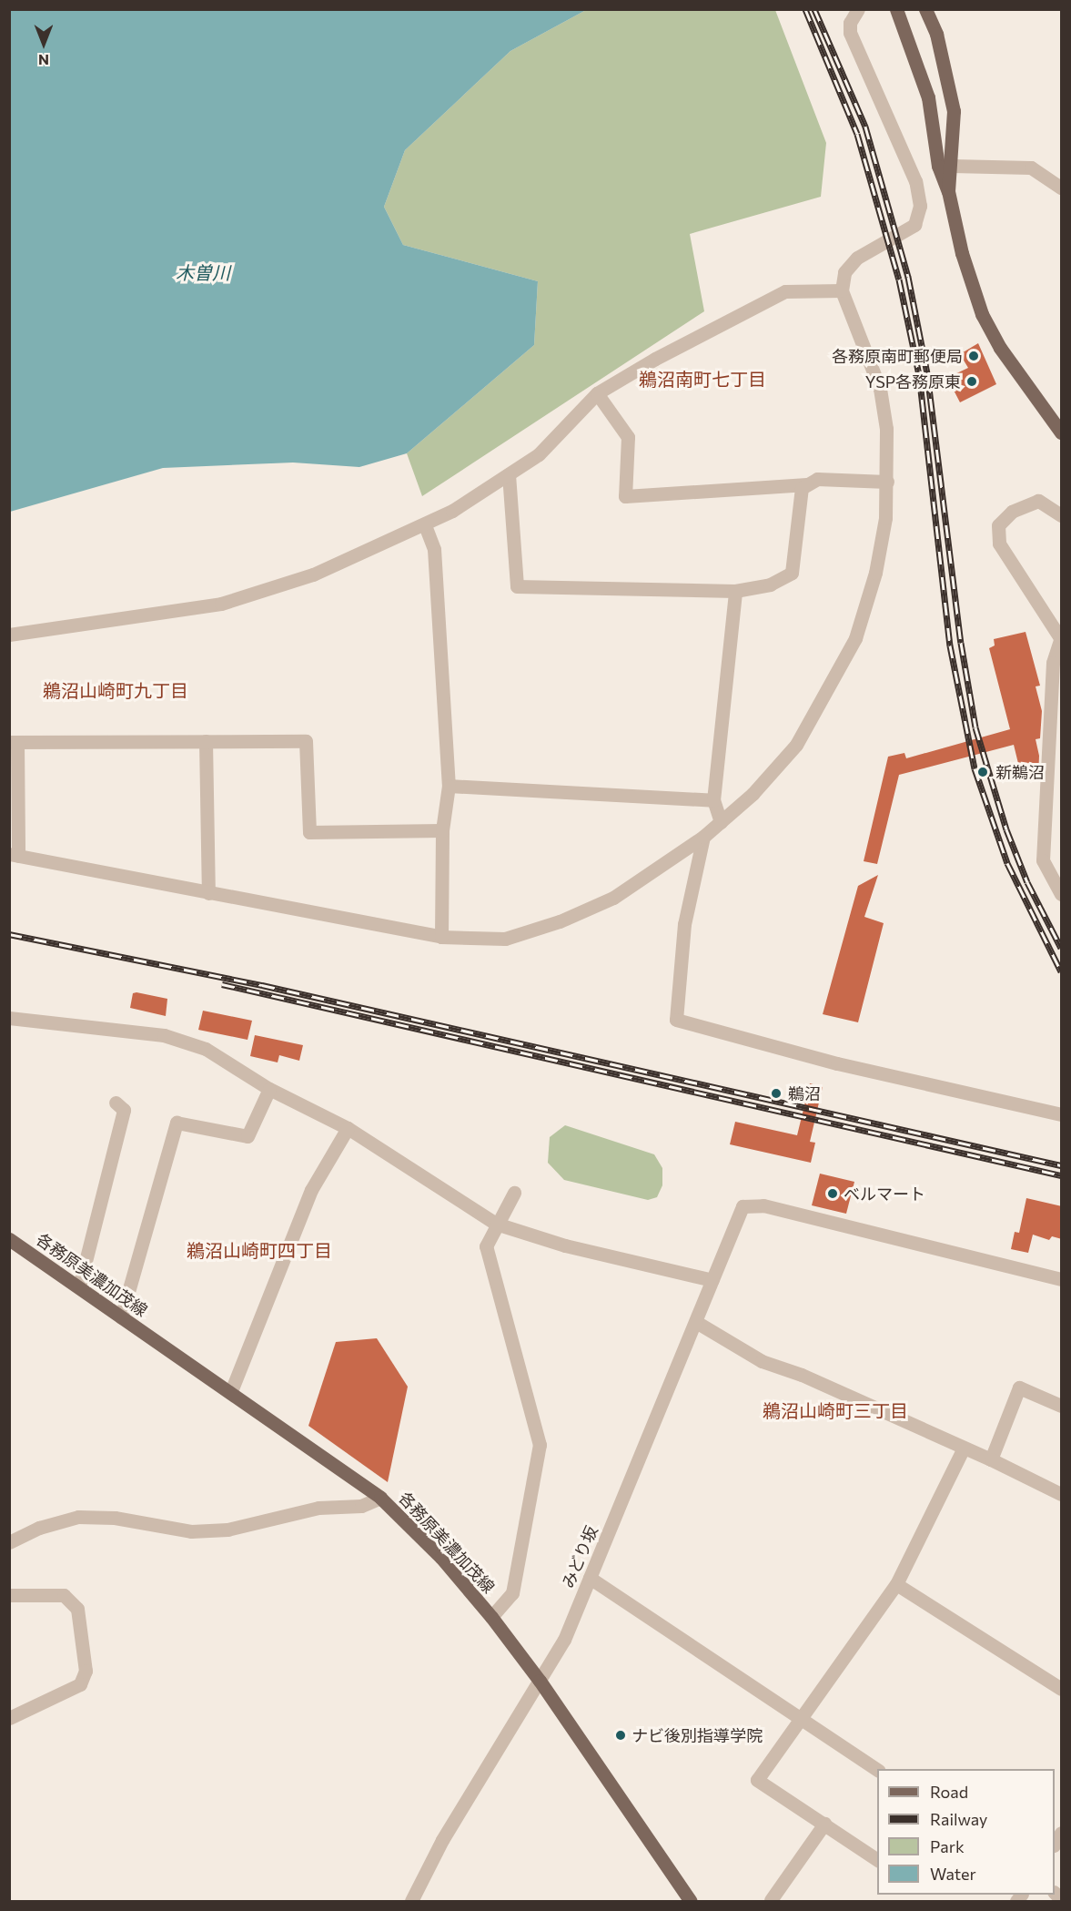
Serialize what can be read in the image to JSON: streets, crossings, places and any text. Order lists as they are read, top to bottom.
{
  "streets": {
    "main road": ["各務原美濃加茂線"],
    "street": ["みどり坂"]
  },
  "crossings": [
    ["各務原美濃加茂線", "みどり坂"]
  ],
  "districts": [
    "鵜沼南町七丁目",
    "鵜沼山崎町九丁目",
    "鵜沼山崎町四丁目",
    "鵜沼山崎町三丁目"
  ],
  "water": ["木曽川"],
  "places": [
    "各務原南町郵便局",
    "YSP各務原東",
    "新鵜沼",
    "鵜沼",
    "ベルマート",
    "ナビ後別指導学院"
  ],
  "legend": [
    "Road",
    "Railway",
    "Park",
    "Water"
  ],
  "north": "bottom"
}
